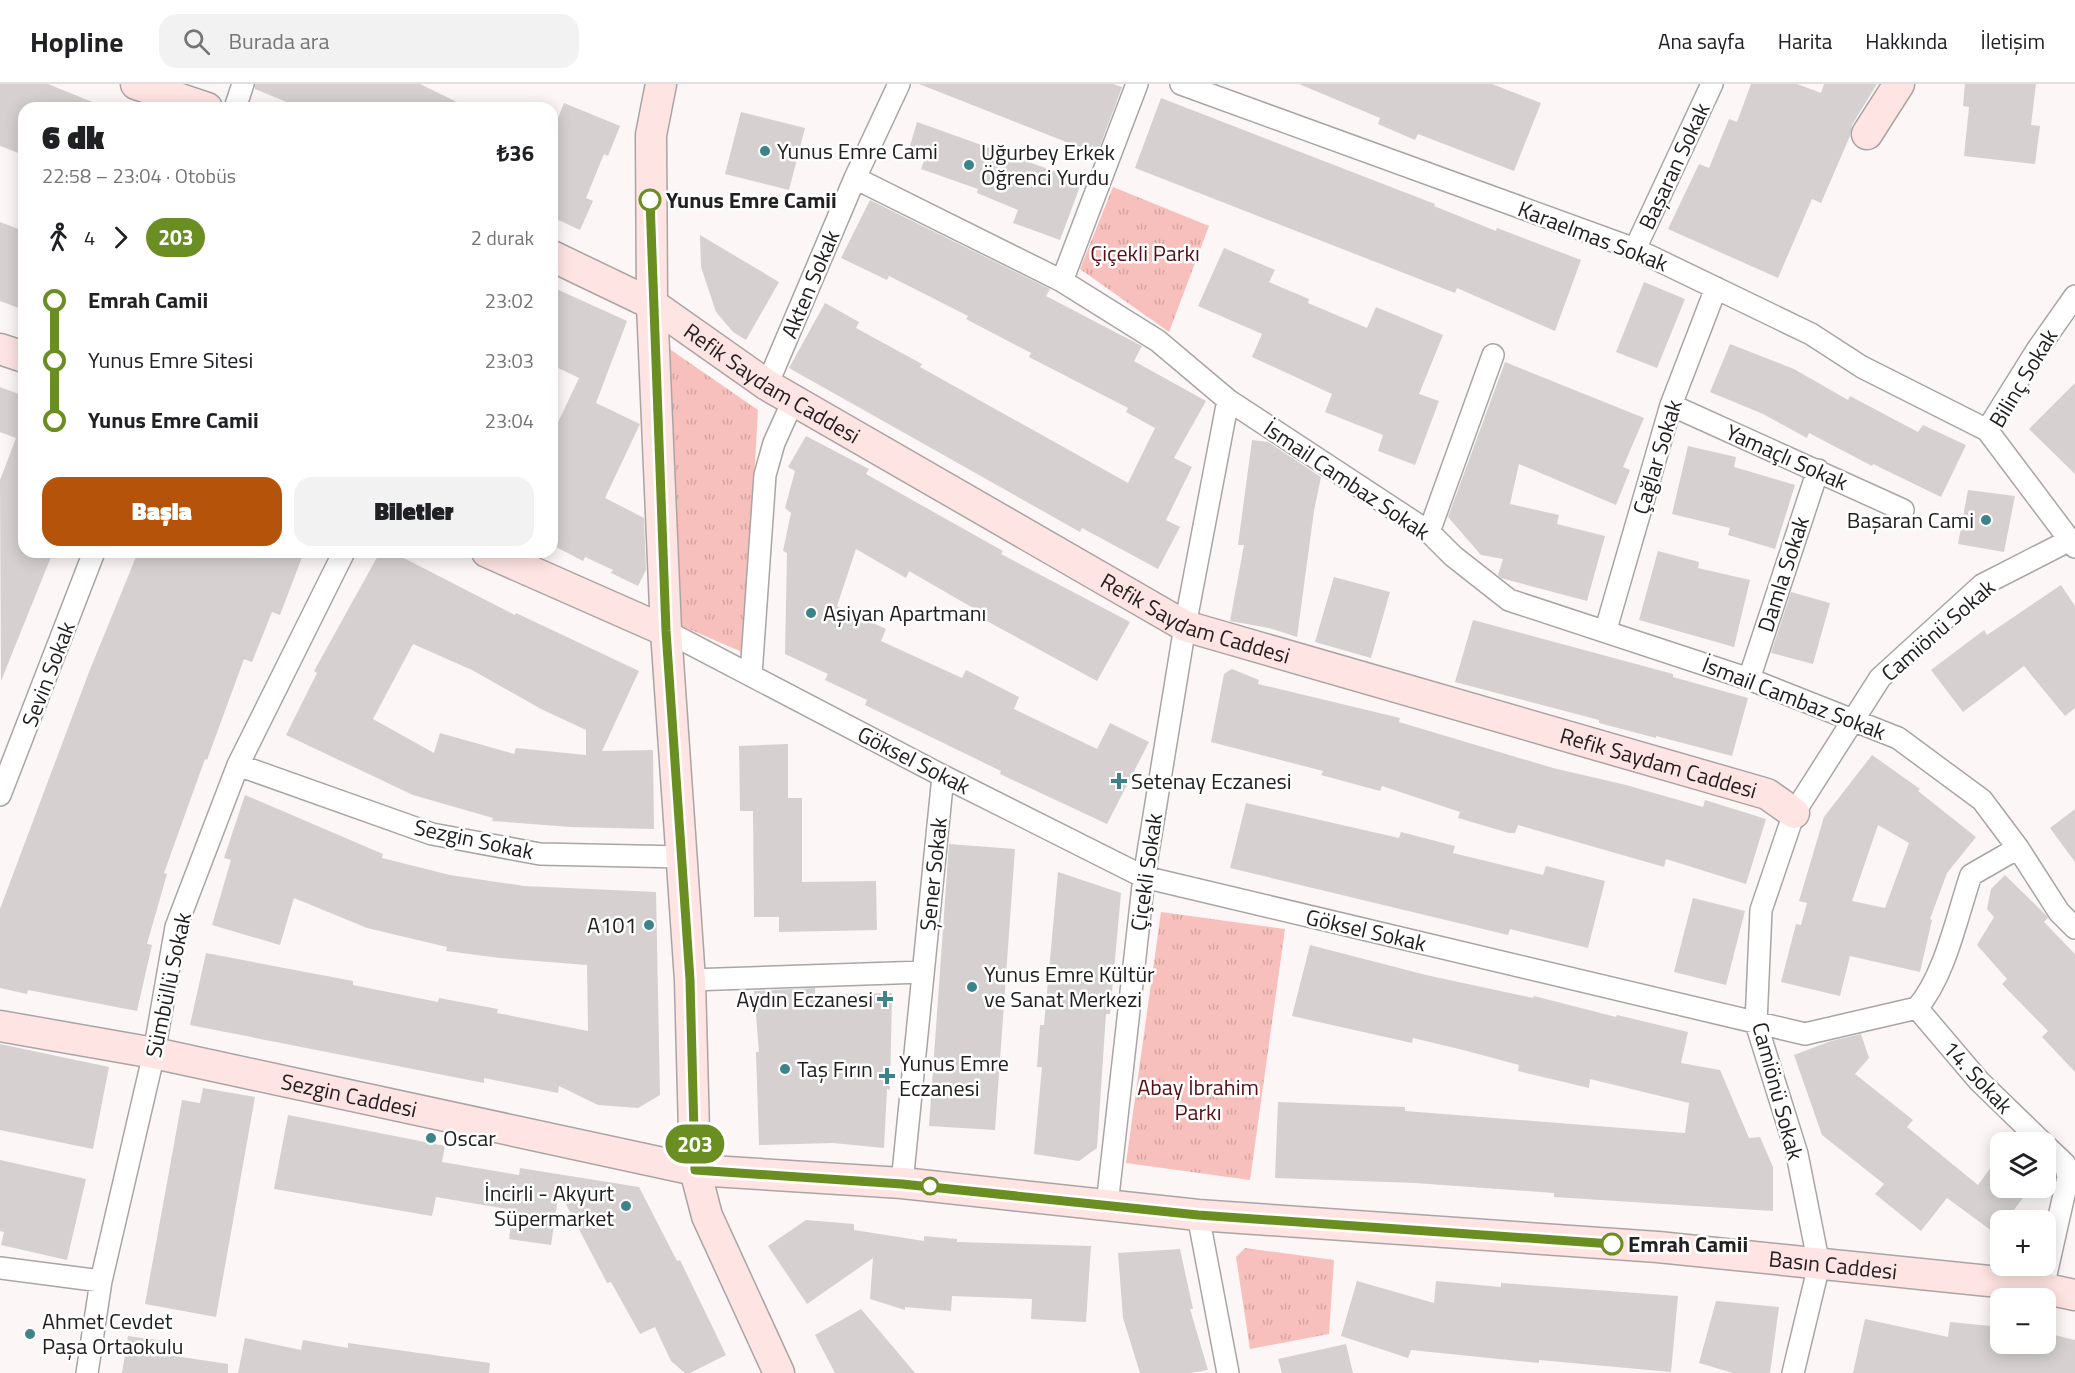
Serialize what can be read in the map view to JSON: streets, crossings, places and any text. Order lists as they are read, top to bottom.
{
  "streets": {
    "street": [
      "Başaran Sokak",
      "Karaelmas Sokak",
      "Akten Sokak",
      "Bilinç Sokak",
      "Refik Saydam Caddesi",
      "Çağlar Sokak",
      "Yamaçlı Sokak",
      "İsmail Cambaz Sokak",
      "Damla Sokak",
      "Camiönü Sokak",
      "Sevin Sokak",
      "Göksel Sokak",
      "Sezgin Sokak",
      "Çiçekli Sokak",
      "Şener Sokak",
      "Sümbüllü Sokak",
      "14. Sokak",
      "Sezgin Caddesi",
      "Basın Caddesi"
    ]
  },
  "crossings": [
    ["Başaran Sokak", "Karaelmas Sokak"],
    ["Karaelmas Sokak", "Bilinç Sokak"],
    ["Karaelmas Sokak", "Çağlar Sokak"],
    ["Akten Sokak", "Refik Saydam Caddesi"],
    ["Akten Sokak", "İsmail Cambaz Sokak"],
    ["Bilinç Sokak", "Camiönü Sokak"],
    ["Refik Saydam Caddesi", "Camiönü Sokak"],
    ["Refik Saydam Caddesi", "Çiçekli Sokak"],
    ["Çağlar Sokak", "Yamaçlı Sokak"],
    ["Çağlar Sokak", "İsmail Cambaz Sokak"],
    ["Yamaçlı Sokak", "Damla Sokak"],
    ["İsmail Cambaz Sokak", "Damla Sokak"],
    ["İsmail Cambaz Sokak", "Camiönü Sokak"],
    ["İsmail Cambaz Sokak", "Çiçekli Sokak"],
    ["Camiönü Sokak", "Göksel Sokak"],
    ["Camiönü Sokak", "Basın Caddesi"],
    ["Göksel Sokak", "Çiçekli Sokak"],
    ["Göksel Sokak", "Şener Sokak"],
    ["Göksel Sokak", "14. Sokak"],
    ["Sezgin Sokak", "Sümbüllü Sokak"],
    ["Çiçekli Sokak", "Basın Caddesi"],
    ["Şener Sokak", "Basın Caddesi"],
    ["Sümbüllü Sokak", "Sezgin Caddesi"],
    ["Sezgin Caddesi", "Basın Caddesi"]
  ],
  "parks": ["Çiçekli Parkı", "Abay İbrahim Parkı"],
  "places": {
    "other": [
      "Yunus Emre Cami",
      "Uğurbey Erkek Öğrenci Yurdu",
      "Yunus Emre Camii",
      "Başaran Cami",
      "Aşiyan Apartmanı",
      "A101",
      "Yunus Emre Kültür ve Sanat Merkezi",
      "Taş Fırın",
      "Oscar",
      "İncirli - Akyurt Süpermarket",
      "Emrah Camii",
      "Ahmet Cevdet Paşa Ortaokulu"
    ],
    "health": ["Setenay Eczanesi", "Aydın Eczanesi", "Yunus Emre Eczanesi"]
  },
  "lines": ["bus line 203"],
  "page": {
    "header": "Hopline",
    "search": "Burada ara",
    "nav": [
      "Ana sayfa",
      "Harita",
      "Hakkında",
      "İletişim"
    ],
    "on_map": "203",
    "heading": ["6 dk", "22:58 – 23:04 · Otobüs", "₺36"],
    "legs": ["4", "203", "2 durak"],
    "list": [
      {
        "name": "Emrah Camii",
        "value": "23:02"
      },
      {
        "name": "Yunus Emre Sitesi",
        "value": "23:03"
      },
      {
        "name": "Yunus Emre Camii",
        "value": "23:04"
      }
    ],
    "buttons": ["Başla", "Biletler"],
    "map_buttons": ["+", "−"]
  }
}
